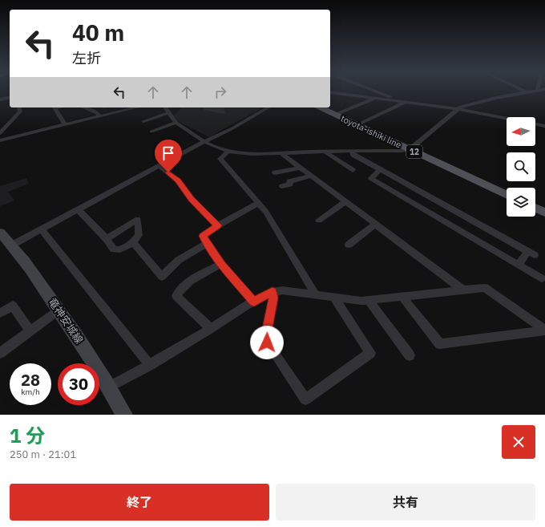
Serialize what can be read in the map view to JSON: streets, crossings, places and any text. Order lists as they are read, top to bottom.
{
  "streets": {
    "main road": ["toyota-ishiki line", "12"],
    "street": ["竜神安城線"]
  },
  "north": "left",
  "page": {
    "turn": ["40 m", "左折"],
    "speed": "28 km/h",
    "limit": "30",
    "heading": ["1 分", "250 m · 21:01"],
    "buttons": ["終了", "共有"]
  }
}
